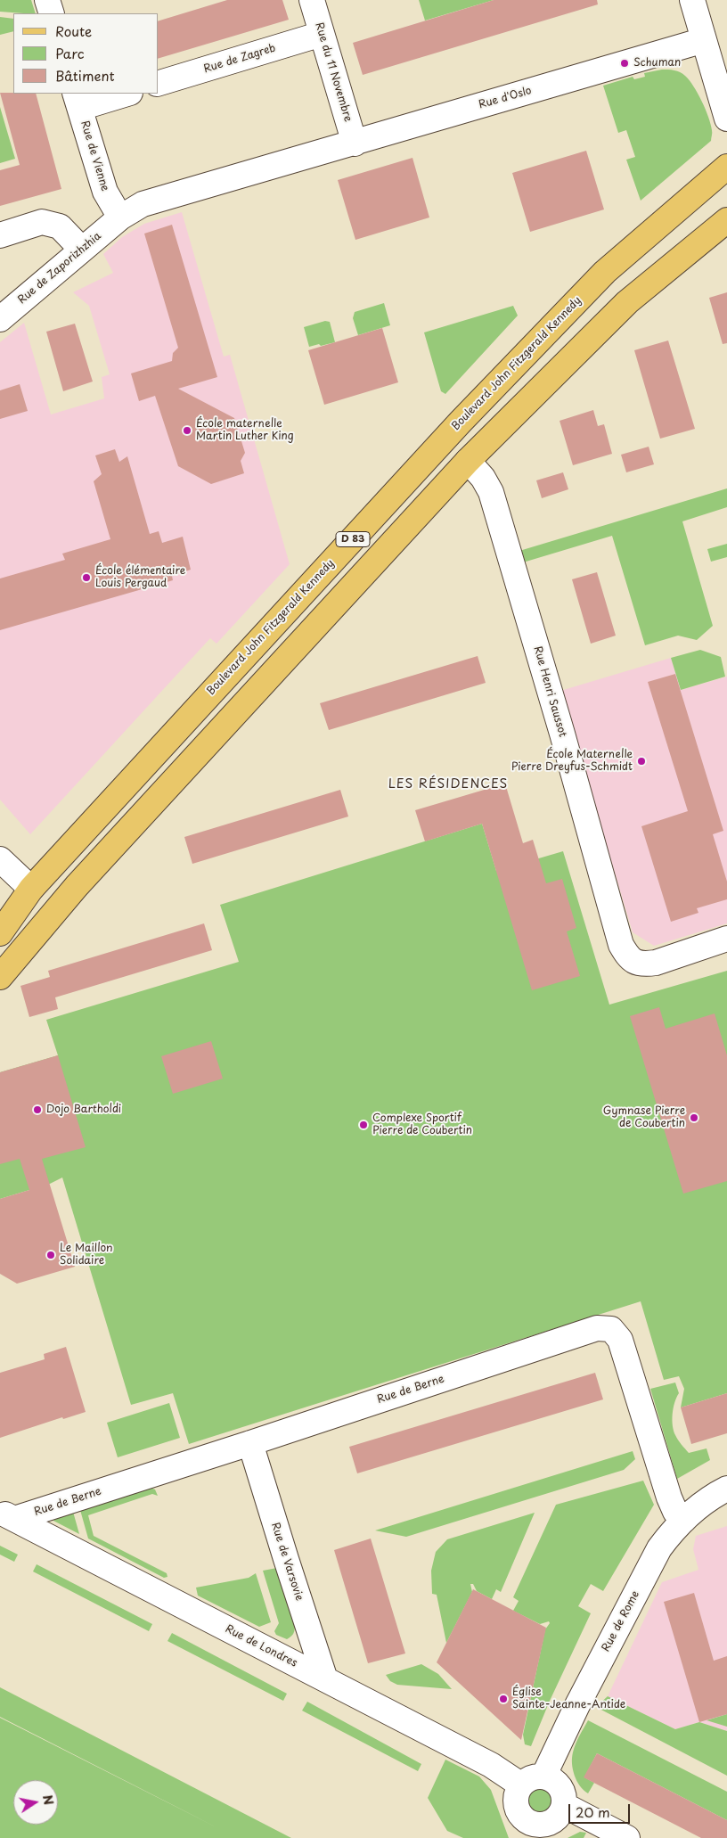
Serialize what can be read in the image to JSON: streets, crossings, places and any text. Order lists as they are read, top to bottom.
{
  "streets": {
    "main road": ["Boulevard John Fitzgerald Kennedy", "D 83"],
    "street": [
      "Rue de Zagreb",
      "Rue du 11 Novembre",
      "Rue d'Oslo",
      "Rue de Vienne",
      "Rue de Zaporizhzhia",
      "Rue Henri Saussot",
      "Rue de Berne",
      "Rue de Varsovie",
      "Rue de Rome",
      "Rue de Londres"
    ]
  },
  "crossings": [
    ["Rue de Zagreb", "Rue du 11 Novembre"],
    ["Rue du 11 Novembre", "Rue d'Oslo"],
    ["Rue d'Oslo", "Rue de Vienne"],
    ["Rue d'Oslo", "Rue de Zaporizhzhia"],
    ["Rue de Vienne", "Rue de Zaporizhzhia"],
    ["D 83", "Rue Henri Saussot"],
    ["Rue de Berne", "Rue de Varsovie"],
    ["Rue de Berne", "Rue de Rome"],
    ["Rue de Berne", "Rue de Londres"],
    ["Rue de Varsovie", "Rue de Londres"],
    ["Rue de Rome", "Rue de Londres"]
  ],
  "districts": ["LES RÉSIDENCES"],
  "places": [
    "Schuman",
    "École maternelle Martin Luther King",
    "École élémentaire Louis Pergaud",
    "École Maternelle Pierre Dreyfus-Schmidt",
    "Dojo Bartholdi",
    "Gymnase Pierre de Coubertin",
    "Complexe Sportif Pierre de Coubertin",
    "Le Maillon Solidaire",
    "Église Sainte-Jeanne-Antide"
  ],
  "legend": ["Route", "Parc", "Bâtiment"],
  "scale_bar": "20 m",
  "north": "right"
}
